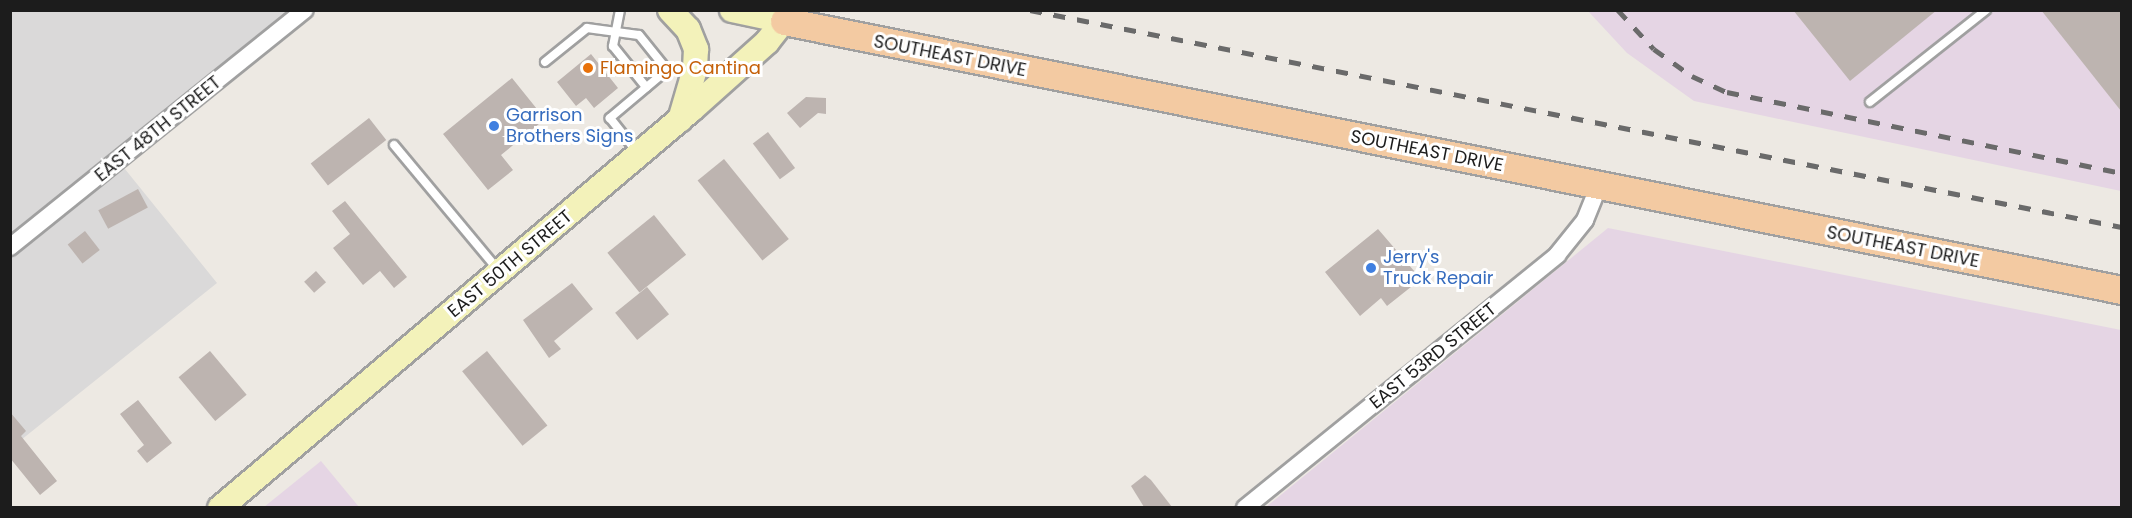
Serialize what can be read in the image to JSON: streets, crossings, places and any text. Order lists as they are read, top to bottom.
{
  "streets": {
    "main road": ["SOUTHEAST DRIVE", "EAST 50TH STREET"],
    "street": ["EAST 48TH STREET", "EAST 53RD STREET"]
  },
  "crossings": [
    ["SOUTHEAST DRIVE", "EAST 50TH STREET"],
    ["SOUTHEAST DRIVE", "EAST 53RD STREET"]
  ],
  "places": ["Flamingo Cantina", "Garrison Brothers Signs", "Jerry's Truck Repair"]
}
